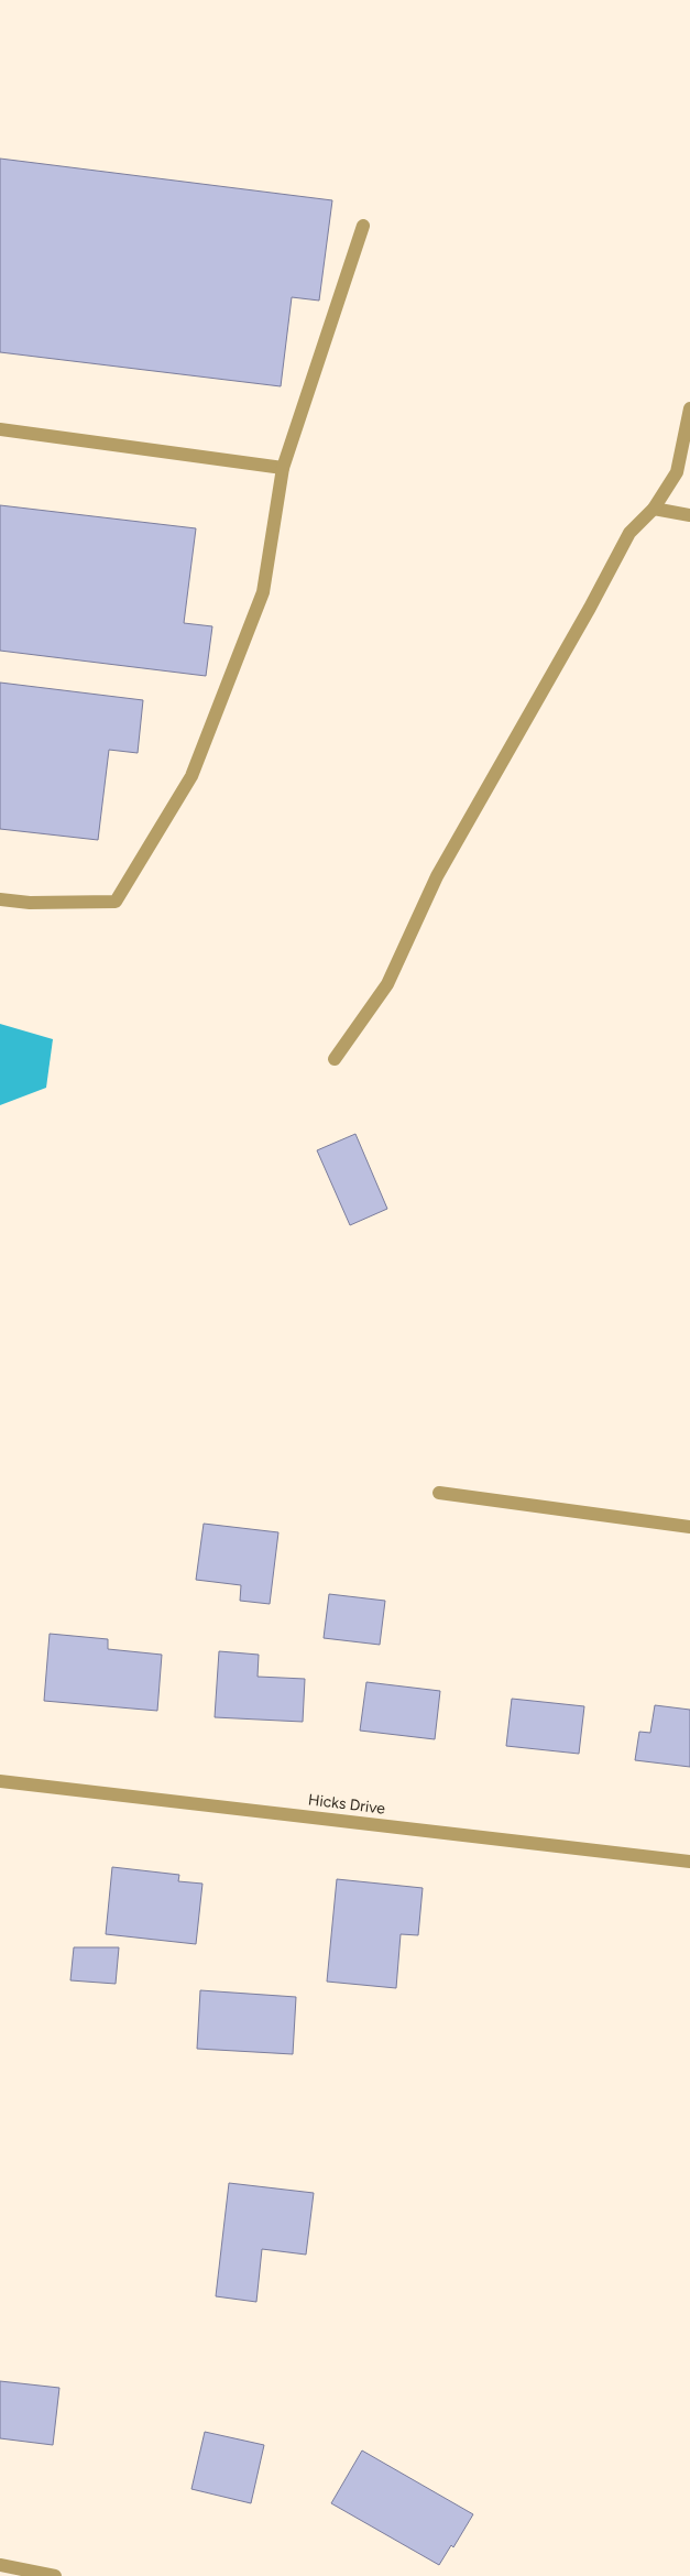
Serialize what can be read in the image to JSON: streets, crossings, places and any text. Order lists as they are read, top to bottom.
{
  "streets": {
    "street": ["Hicks Drive"]
  }
}
